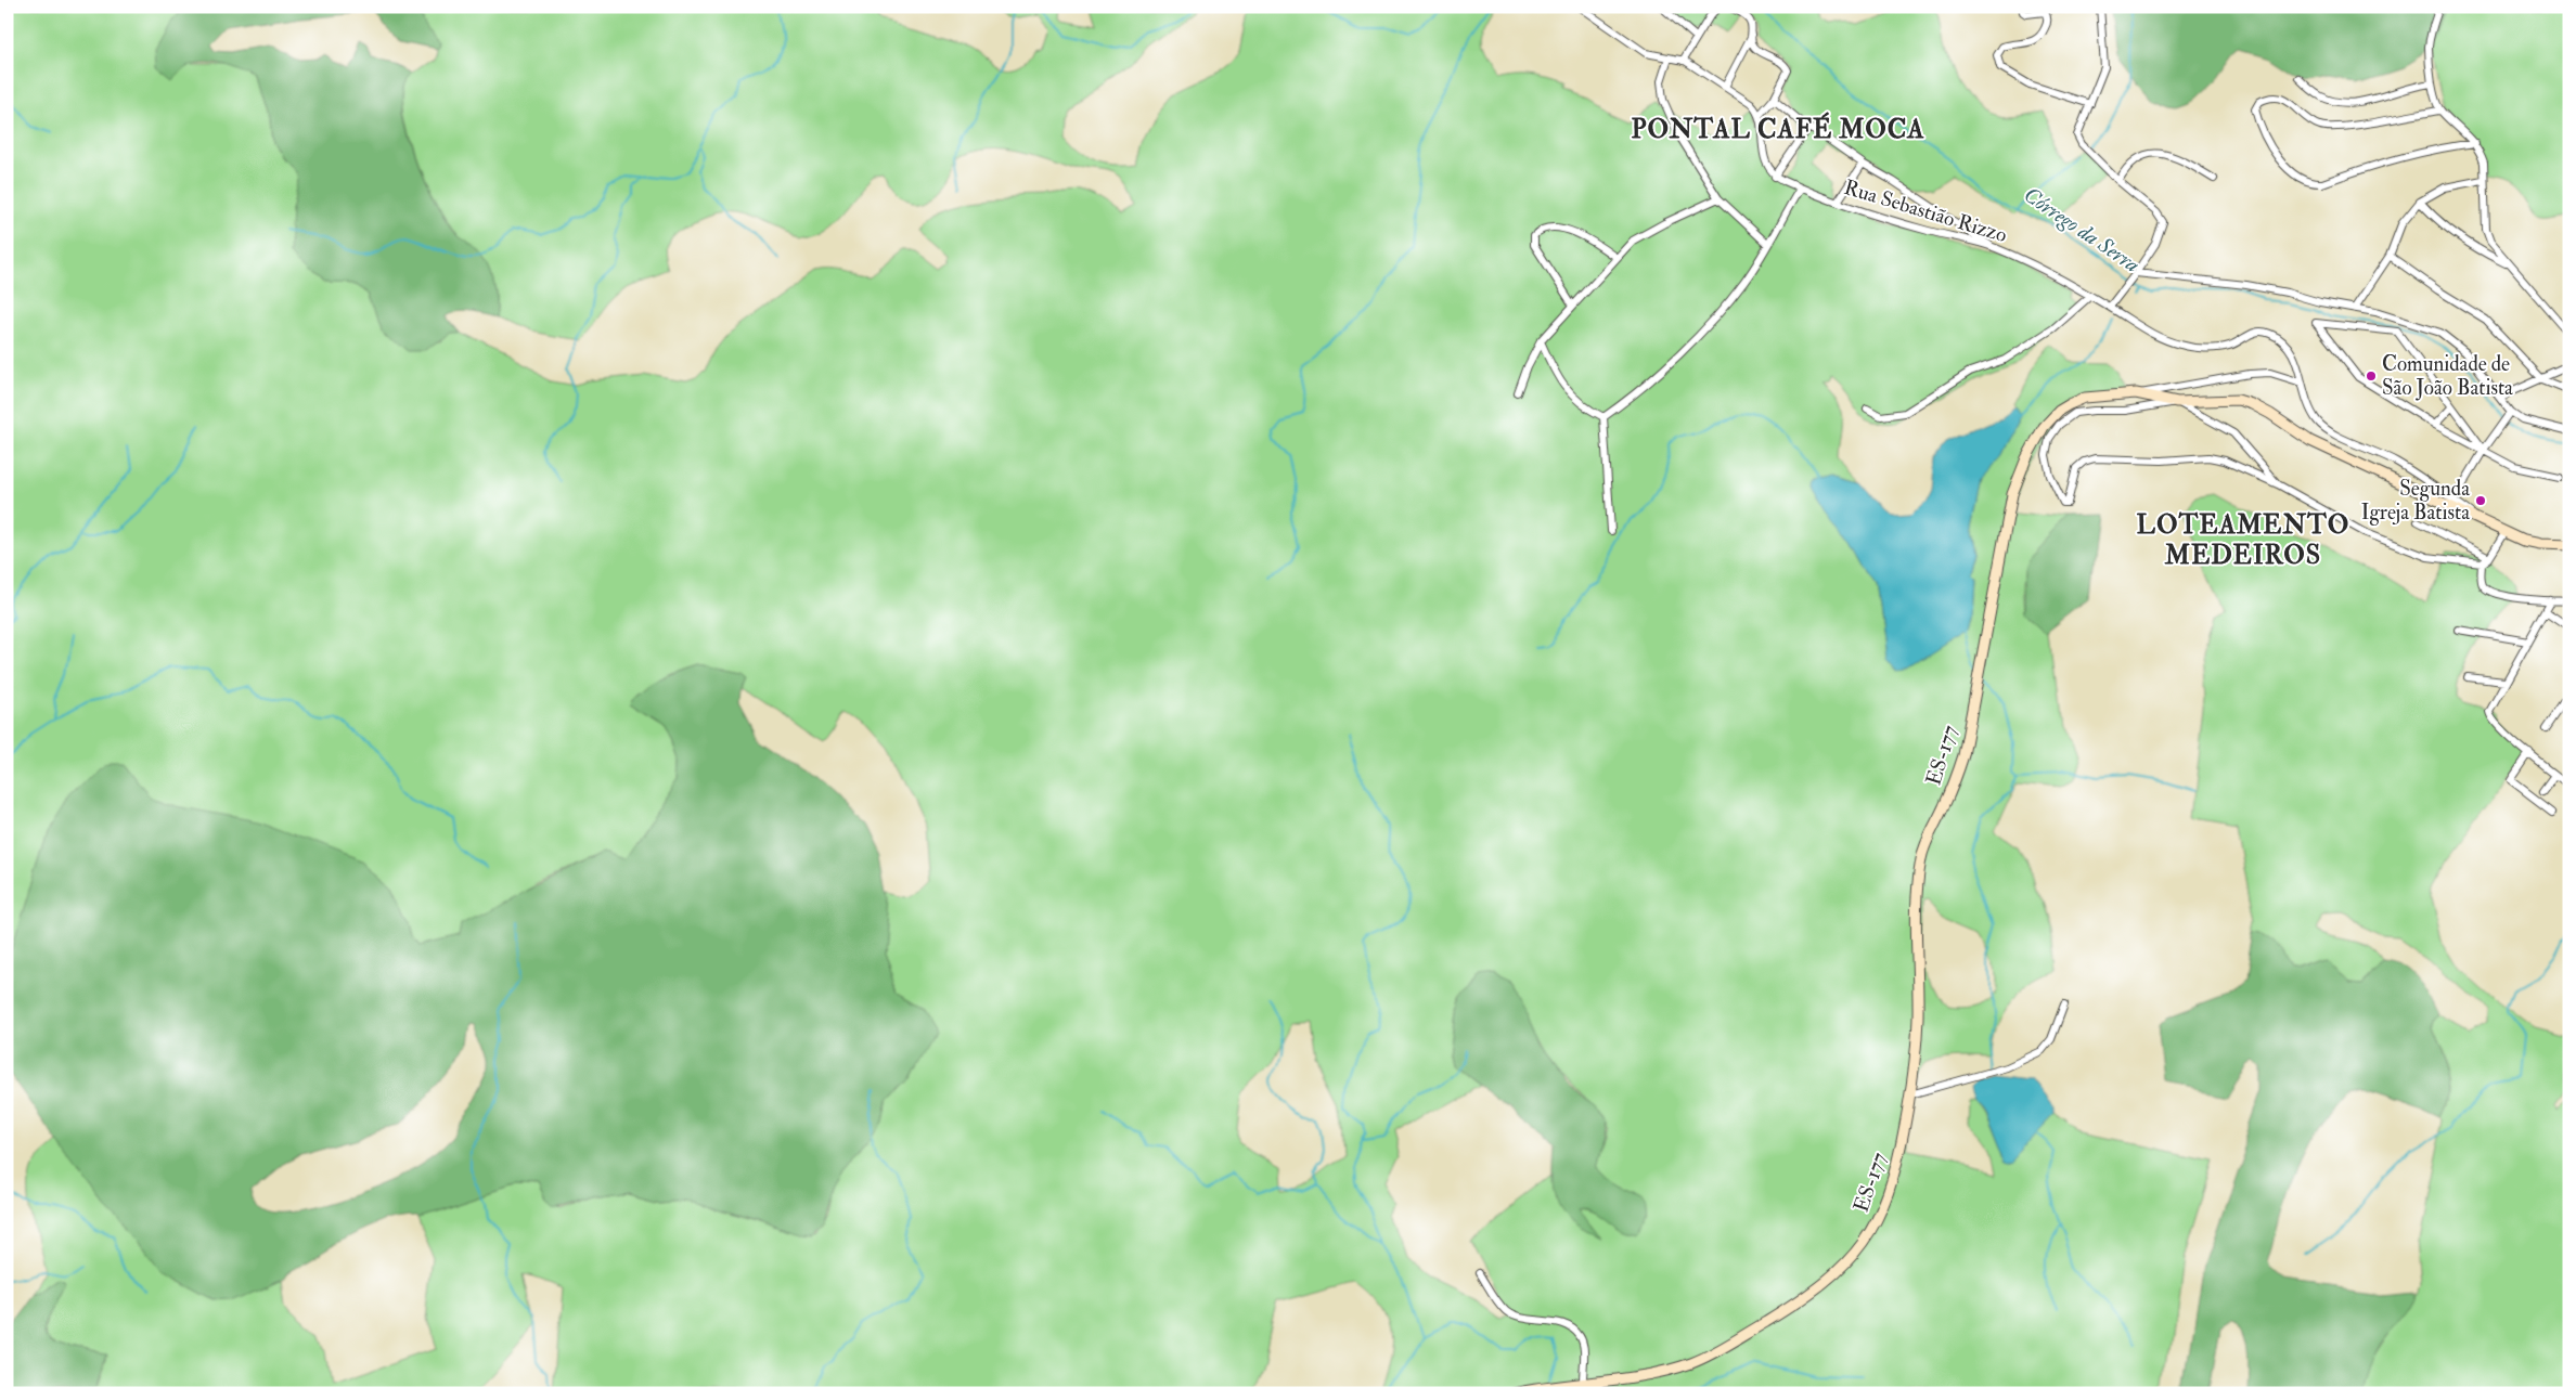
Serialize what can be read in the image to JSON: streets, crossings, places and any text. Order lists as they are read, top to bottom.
{
  "streets": {
    "main road": ["ES-177"],
    "street": ["Rua Sebastião Rizzo"]
  },
  "crossings": [
    ["Rua Sebastião Rizzo", "ES-177"]
  ],
  "districts": ["PONTAL CAFÉ MOCA", "LOTEAMENTO MEDEIROS"],
  "water": ["Córrego da Serra"],
  "places": ["Comunidade de São João Batista", "Segunda Igreja Batista"]
}
